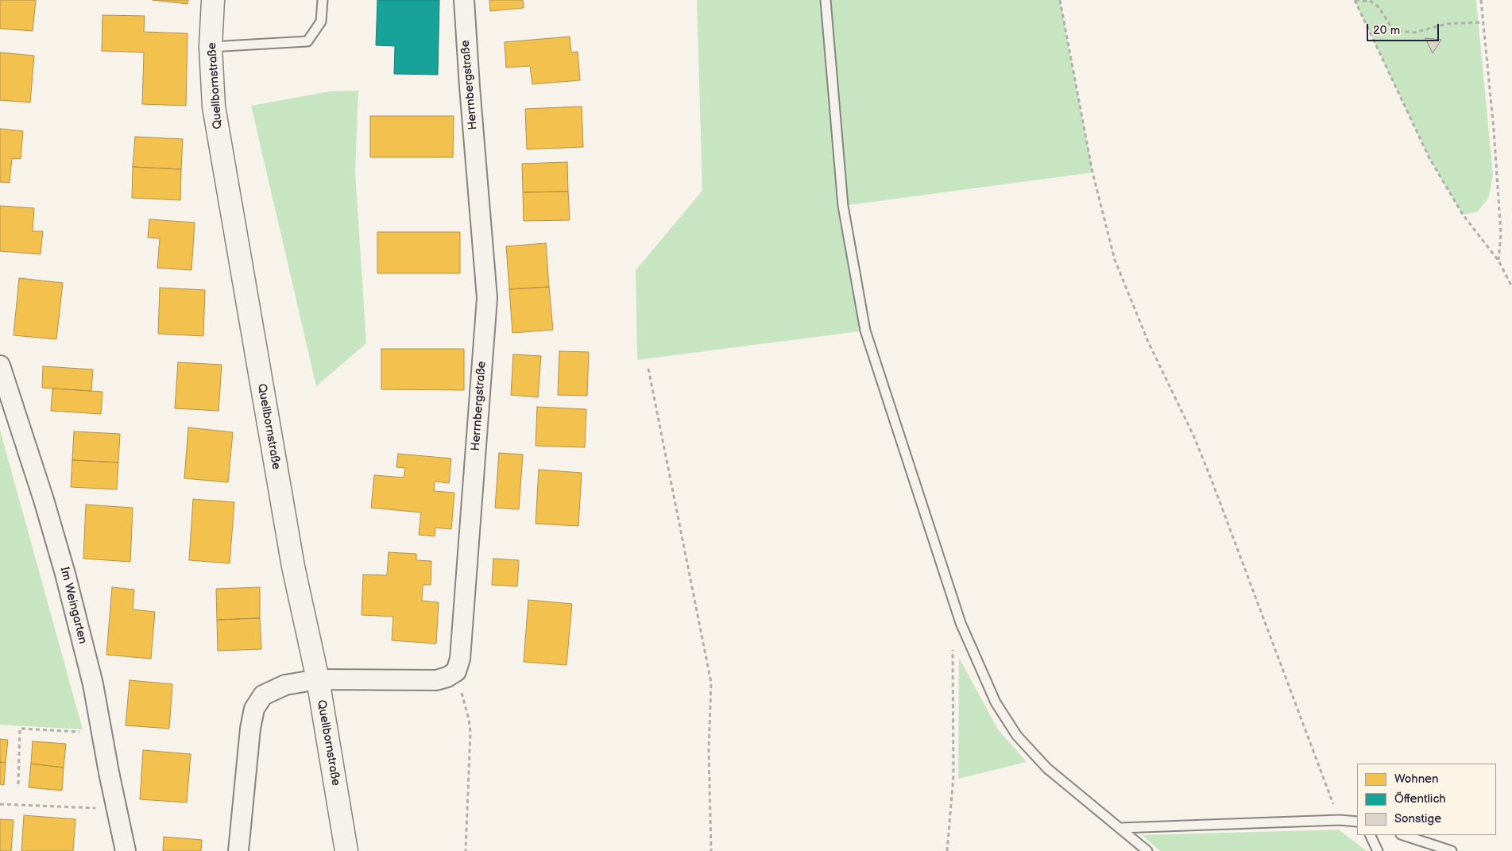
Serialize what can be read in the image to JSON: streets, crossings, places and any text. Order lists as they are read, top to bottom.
{
  "streets": {
    "main road": ["Quellbornstraße"],
    "street": ["Herrnbergstraße", "Im Weingarten"]
  },
  "legend": ["Wohnen", "Öffentlich", "Sonstige"],
  "scale_bar": "20 m"
}
